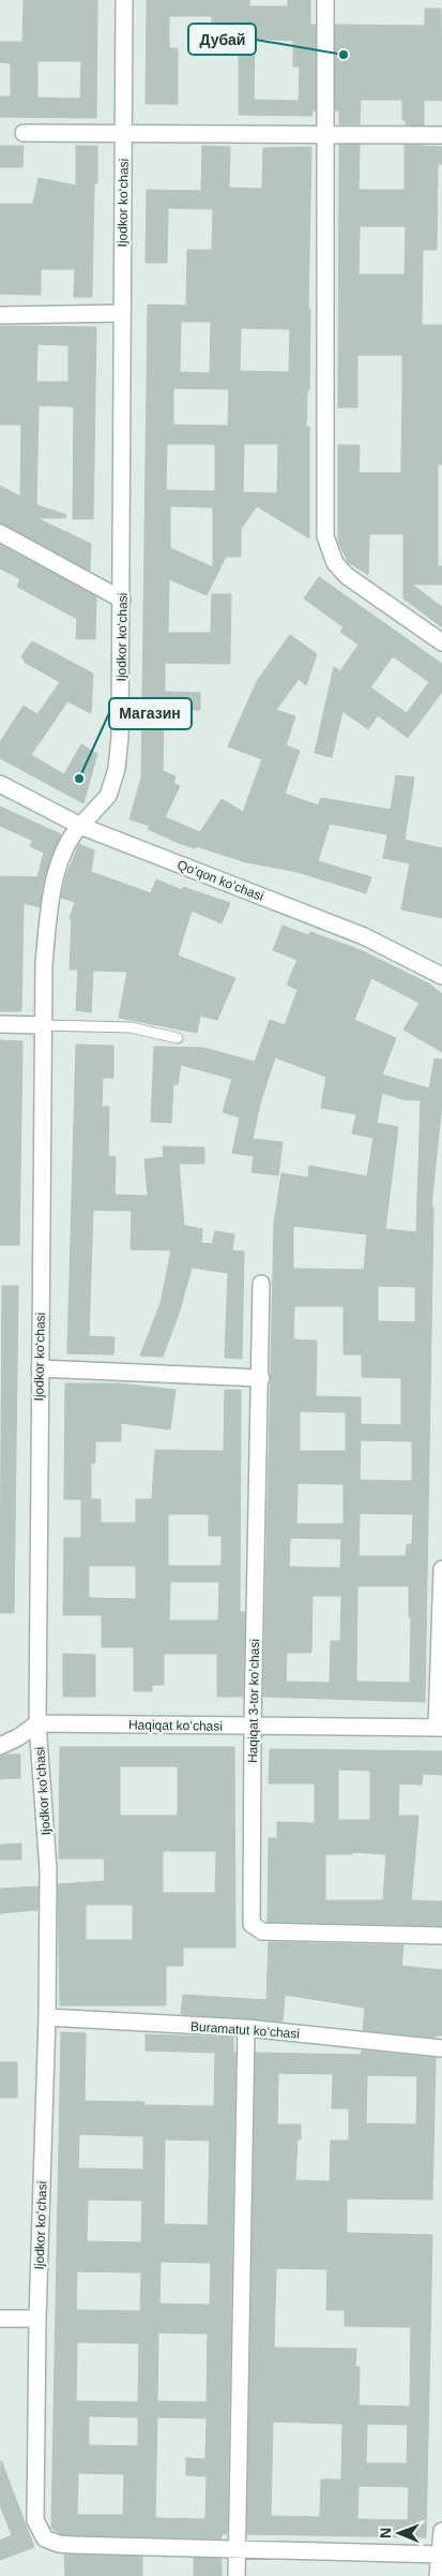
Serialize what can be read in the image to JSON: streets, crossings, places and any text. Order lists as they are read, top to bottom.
{
  "streets": {
    "street": [
      "Ijodkor koʻchasi",
      "Qoʻqon koʻchasi",
      "Haqiqat 3-tor koʼchasi",
      "Haqiqat koʻchasi",
      "Buramatut koʻchasi"
    ]
  },
  "crossings": [
    ["Ijodkor koʻchasi", "Qoʻqon koʻchasi"],
    ["Ijodkor koʻchasi", "Haqiqat koʻchasi"],
    ["Ijodkor koʻchasi", "Buramatut koʻchasi"],
    ["Haqiqat 3-tor koʼchasi", "Haqiqat koʻchasi"]
  ],
  "places": ["Дубай", "Магазин"],
  "north": "left"
}
